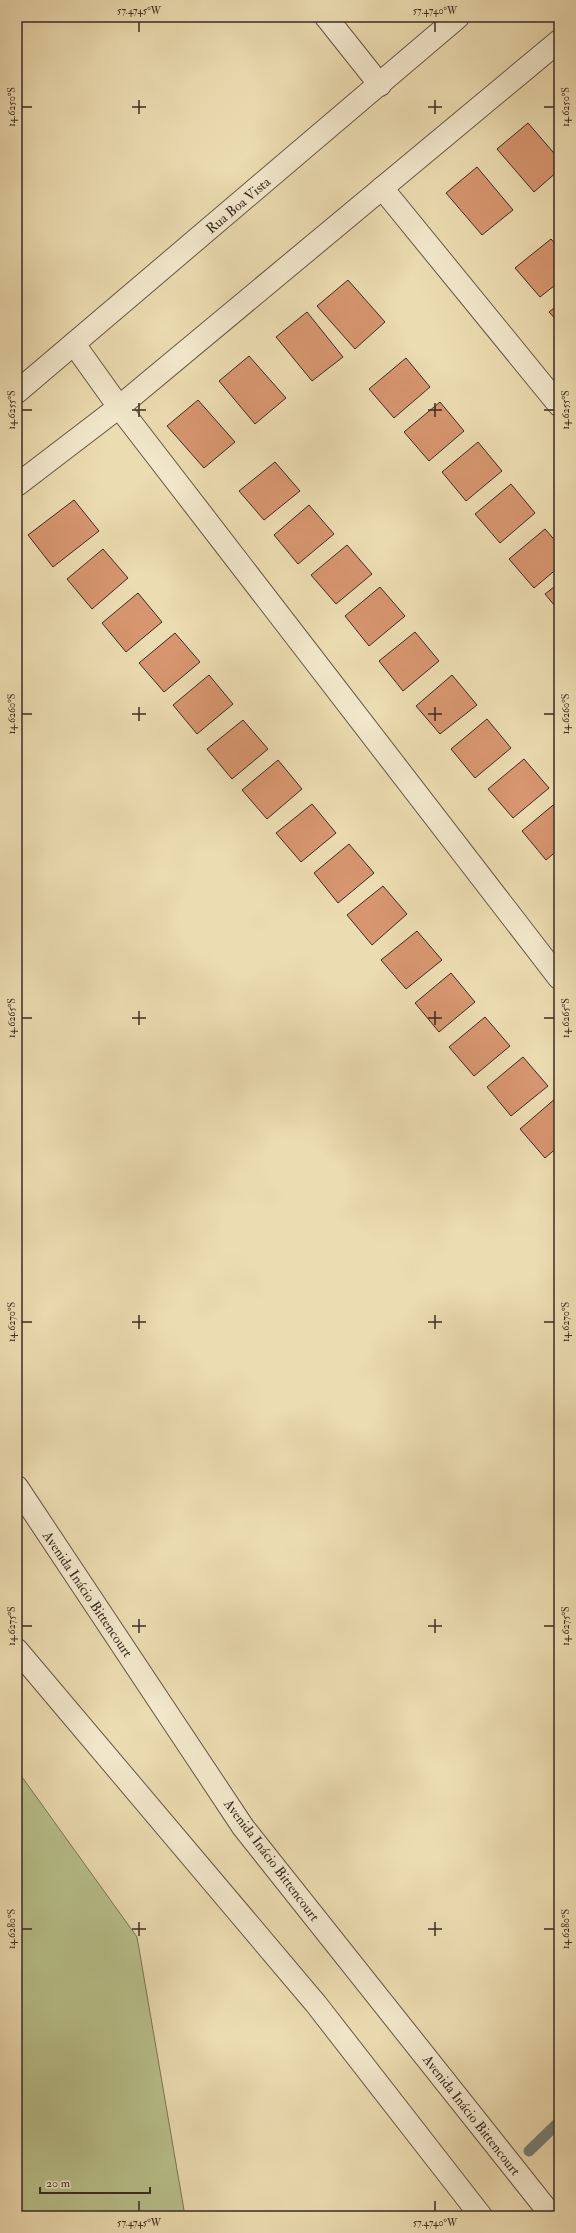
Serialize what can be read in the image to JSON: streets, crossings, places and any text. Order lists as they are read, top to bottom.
{
  "streets": {
    "street": ["Rua Boa Vista", "Avenida Inácio Bittencourt"]
  },
  "scale_bar": "20 m",
  "coordinates": [
    "57.4745°W",
    "57.4740°W",
    "14.6250°S",
    "14.6255°S",
    "14.6260°S",
    "14.6265°S",
    "14.6270°S",
    "14.6275°S",
    "14.6280°S"
  ]
}
